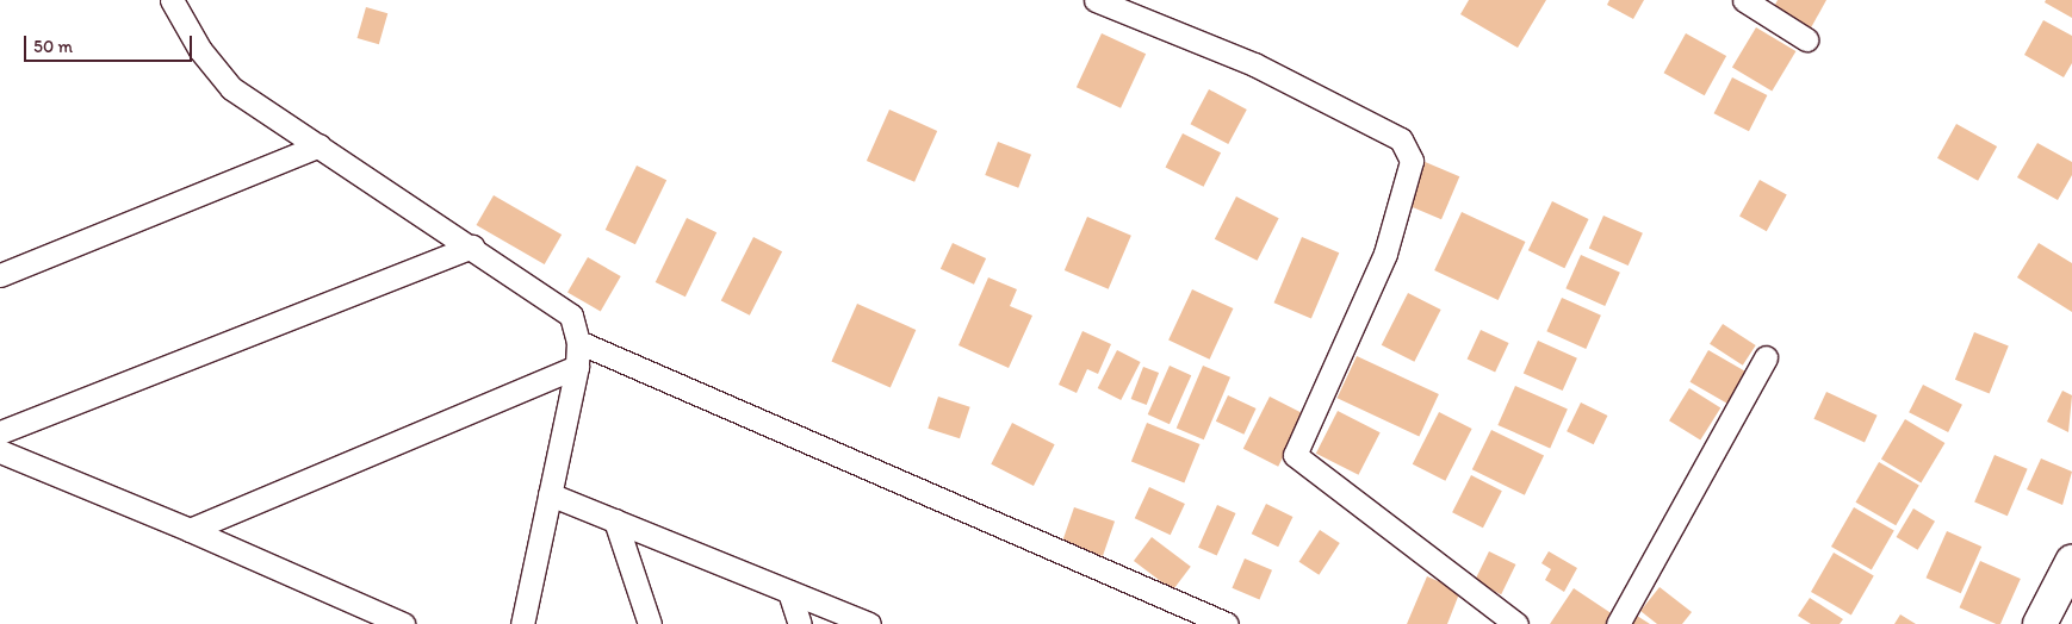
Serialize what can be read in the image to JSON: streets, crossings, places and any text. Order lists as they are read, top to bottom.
{
  "scale_bar": "50 m"
}
